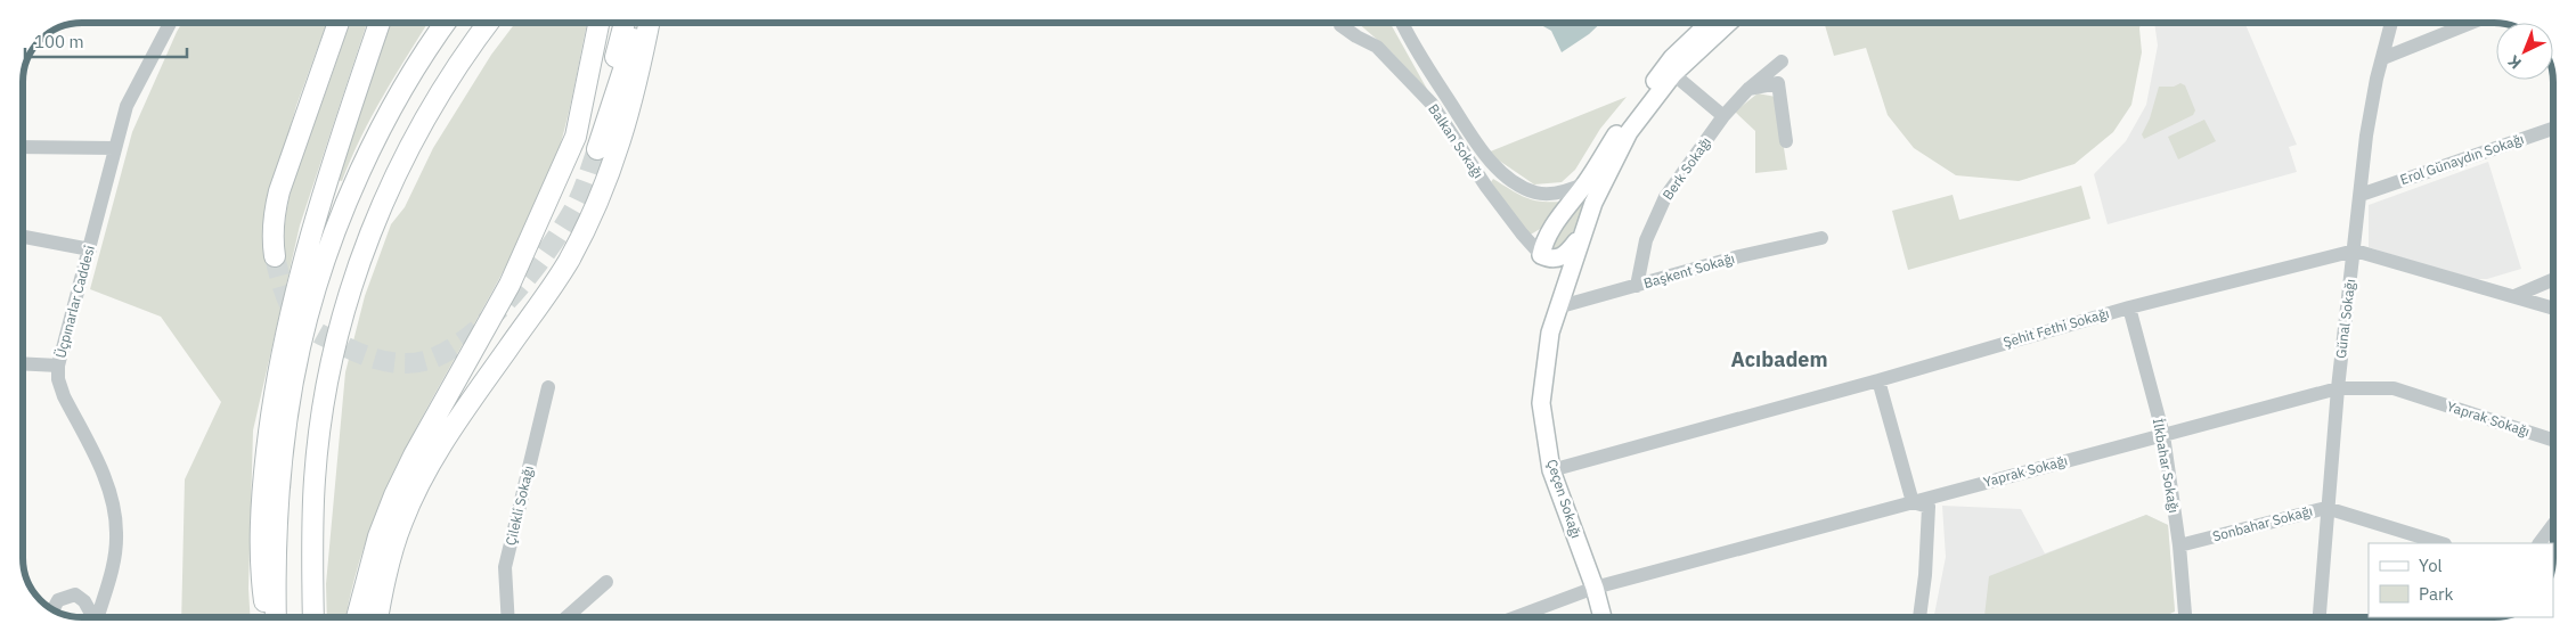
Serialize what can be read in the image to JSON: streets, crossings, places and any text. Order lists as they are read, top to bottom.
{
  "streets": {
    "main road": ["Çeçen Sokağı"],
    "street": [
      "Balkan Sokağı",
      "Erol Günaydın Sokağı",
      "Berk Sokağı",
      "Başkent Sokağı",
      "Üçpınarlar Caddesi",
      "Günal Sokağı",
      "Şehit Fethi Sokağı",
      "Yaprak Sokağı",
      "İlkbahar Sokağı",
      "Çilekli Sokağı",
      "Sonbahar Sokağı"
    ]
  },
  "crossings": [
    ["Balkan Sokağı", "Çeçen Sokağı"],
    ["Erol Günaydın Sokağı", "Günal Sokağı"],
    ["Berk Sokağı", "Başkent Sokağı"],
    ["Başkent Sokağı", "Çeçen Sokağı"],
    ["Günal Sokağı", "Şehit Fethi Sokağı"],
    ["Günal Sokağı", "Yaprak Sokağı"],
    ["Günal Sokağı", "Sonbahar Sokağı"],
    ["Şehit Fethi Sokağı", "İlkbahar Sokağı"],
    ["Şehit Fethi Sokağı", "Çeçen Sokağı"],
    ["Yaprak Sokağı", "İlkbahar Sokağı"],
    ["Yaprak Sokağı", "Çeçen Sokağı"],
    ["İlkbahar Sokağı", "Sonbahar Sokağı"]
  ],
  "districts": ["Acıbadem"],
  "legend": ["Yol", "Park"],
  "scale_bar": "100 m",
  "north": "bottom left"
}
